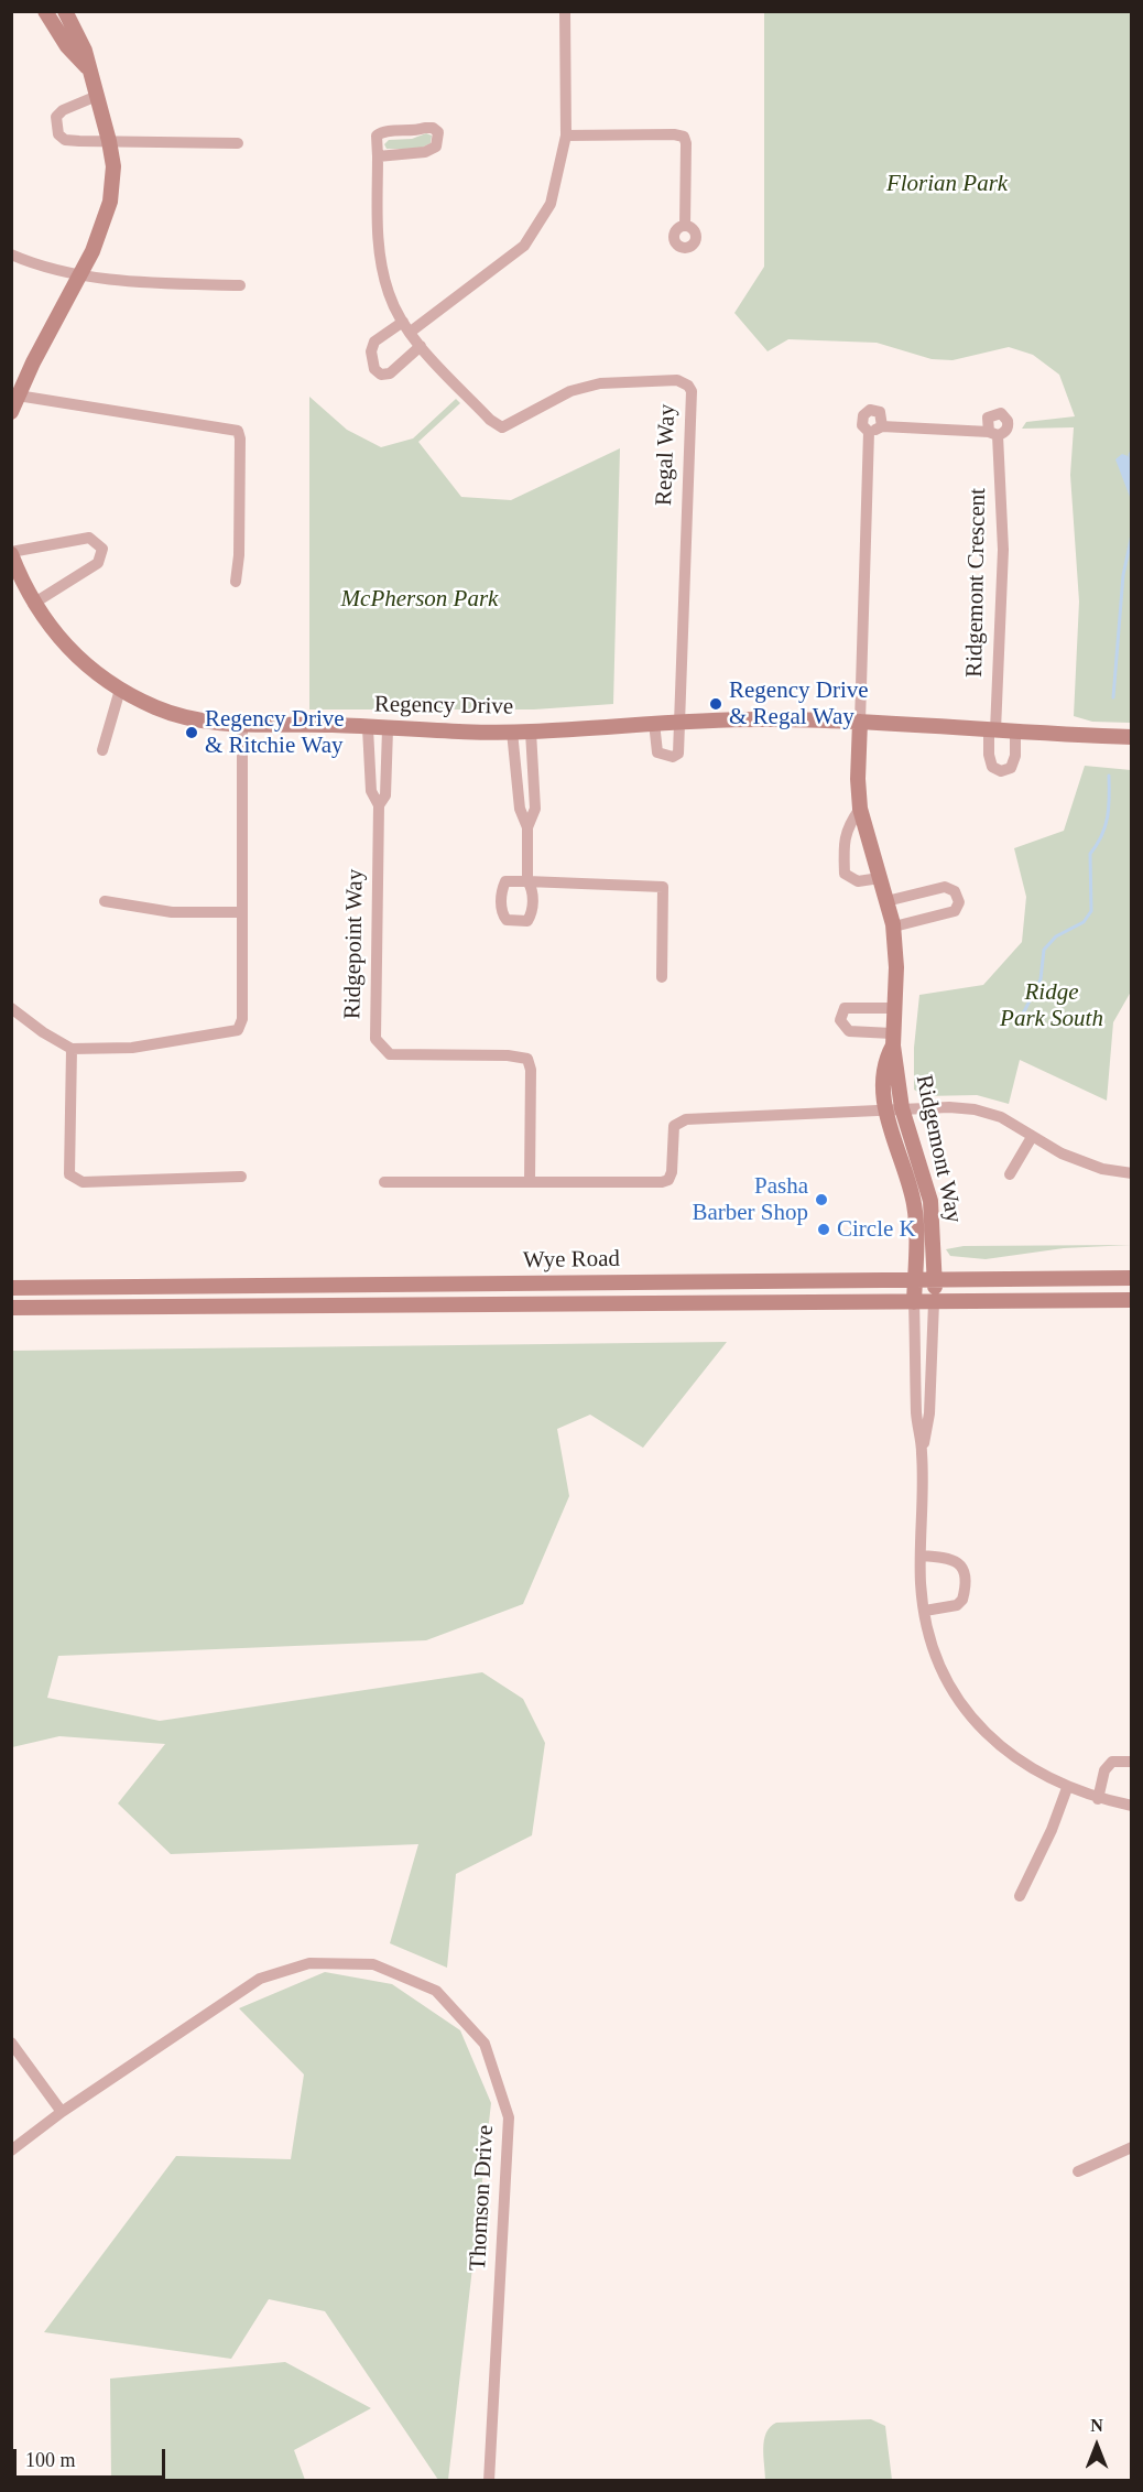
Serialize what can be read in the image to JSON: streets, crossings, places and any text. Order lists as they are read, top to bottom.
{
  "streets": {
    "street": [
      "Regal Way",
      "Ridgemont Crescent",
      "Regency Drive",
      "Ridgepoint Way",
      "Ridgemont Way",
      "Wye Road",
      "Thomson Drive"
    ]
  },
  "crossings": [
    ["Regal Way", "Regency Drive"],
    ["Ridgemont Crescent", "Regency Drive"],
    ["Ridgemont Crescent", "Ridgemont Way"],
    ["Regency Drive", "Ridgepoint Way"],
    ["Regency Drive", "Ridgemont Way"],
    ["Ridgemont Way", "Wye Road"]
  ],
  "parks": ["Florian Park", "McPherson Park", "Ridge Park South"],
  "places": [
    "Regency Drive & Regal Way",
    "Regency Drive & Ritchie Way",
    "Pasha Barber Shop",
    "Circle K"
  ],
  "scale_bar": "100 m",
  "north": "top"
}
